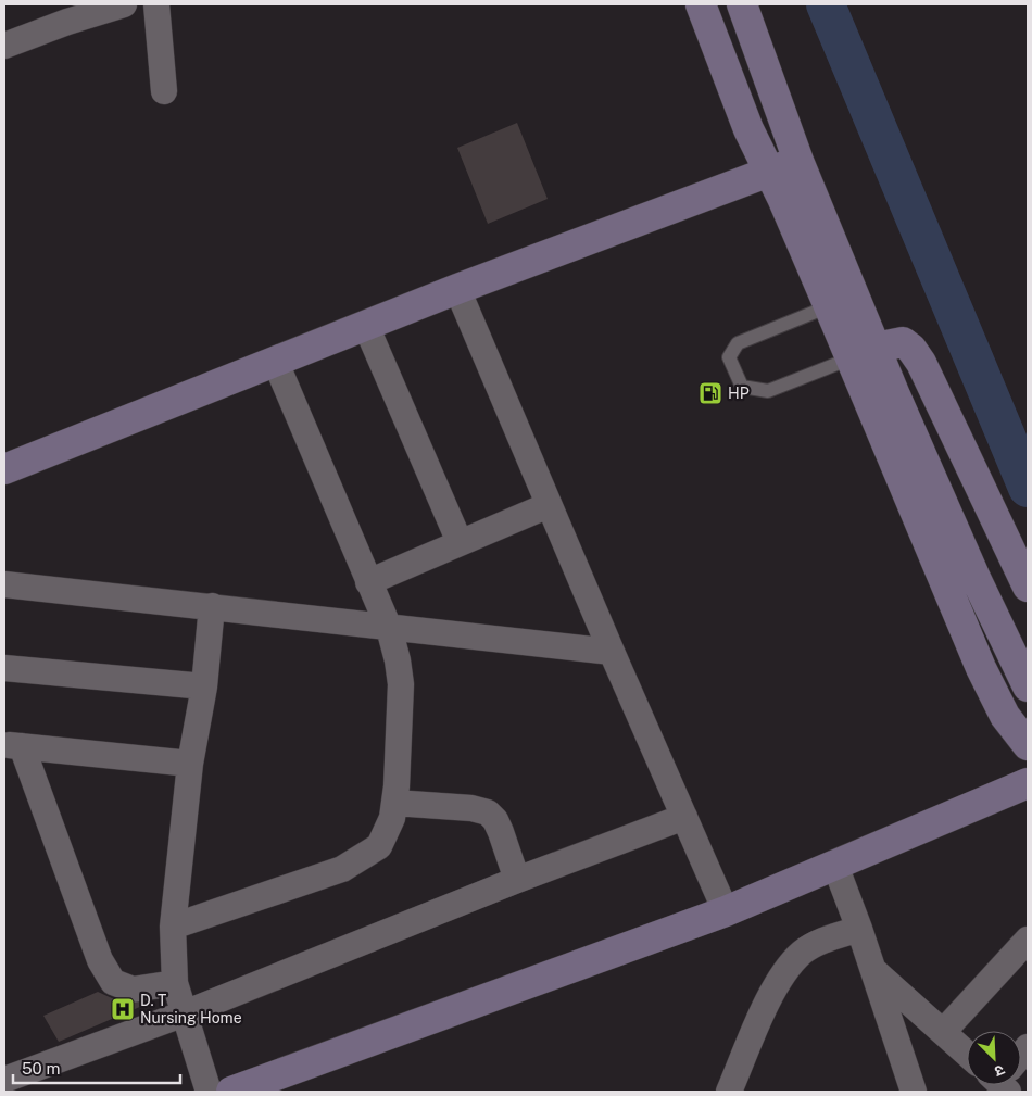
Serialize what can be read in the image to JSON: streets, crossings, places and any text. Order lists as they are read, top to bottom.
{
  "places": {
    "fuel station": ["HP"],
    "hospital": ["D. T Nursing Home"]
  },
  "scale_bar": "50 m",
  "north": "bottom right"
}
